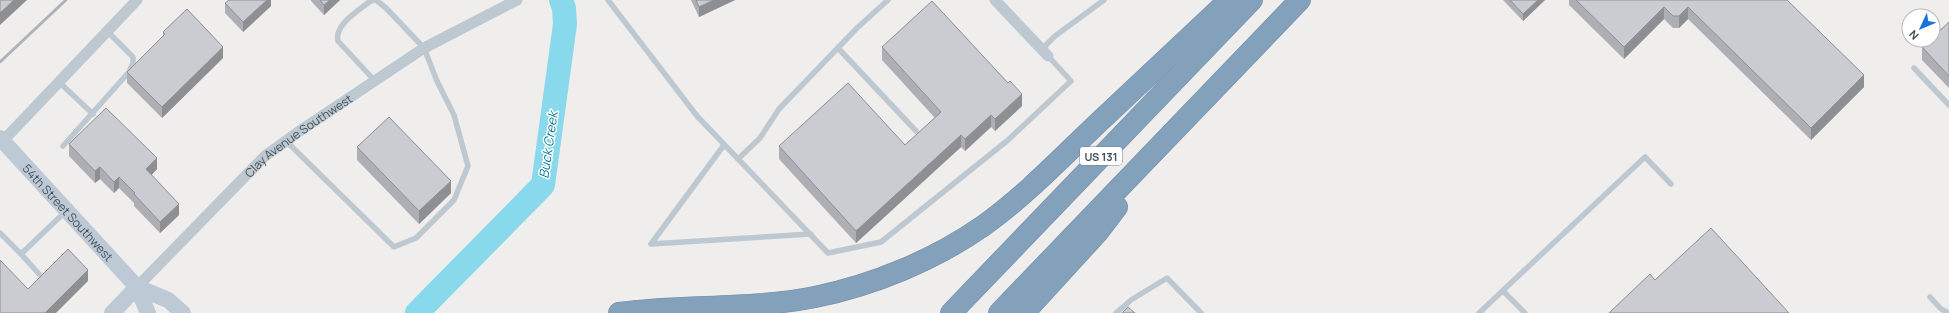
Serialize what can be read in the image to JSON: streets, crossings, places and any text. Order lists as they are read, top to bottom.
{
  "streets": {
    "highway": ["US 131"],
    "main road": ["Clay Avenue Southwest", "54th Street Southwest"]
  },
  "crossings": [
    ["Clay Avenue Southwest", "54th Street Southwest"]
  ],
  "water": ["Buck Creek"],
  "north": "bottom left"
}
